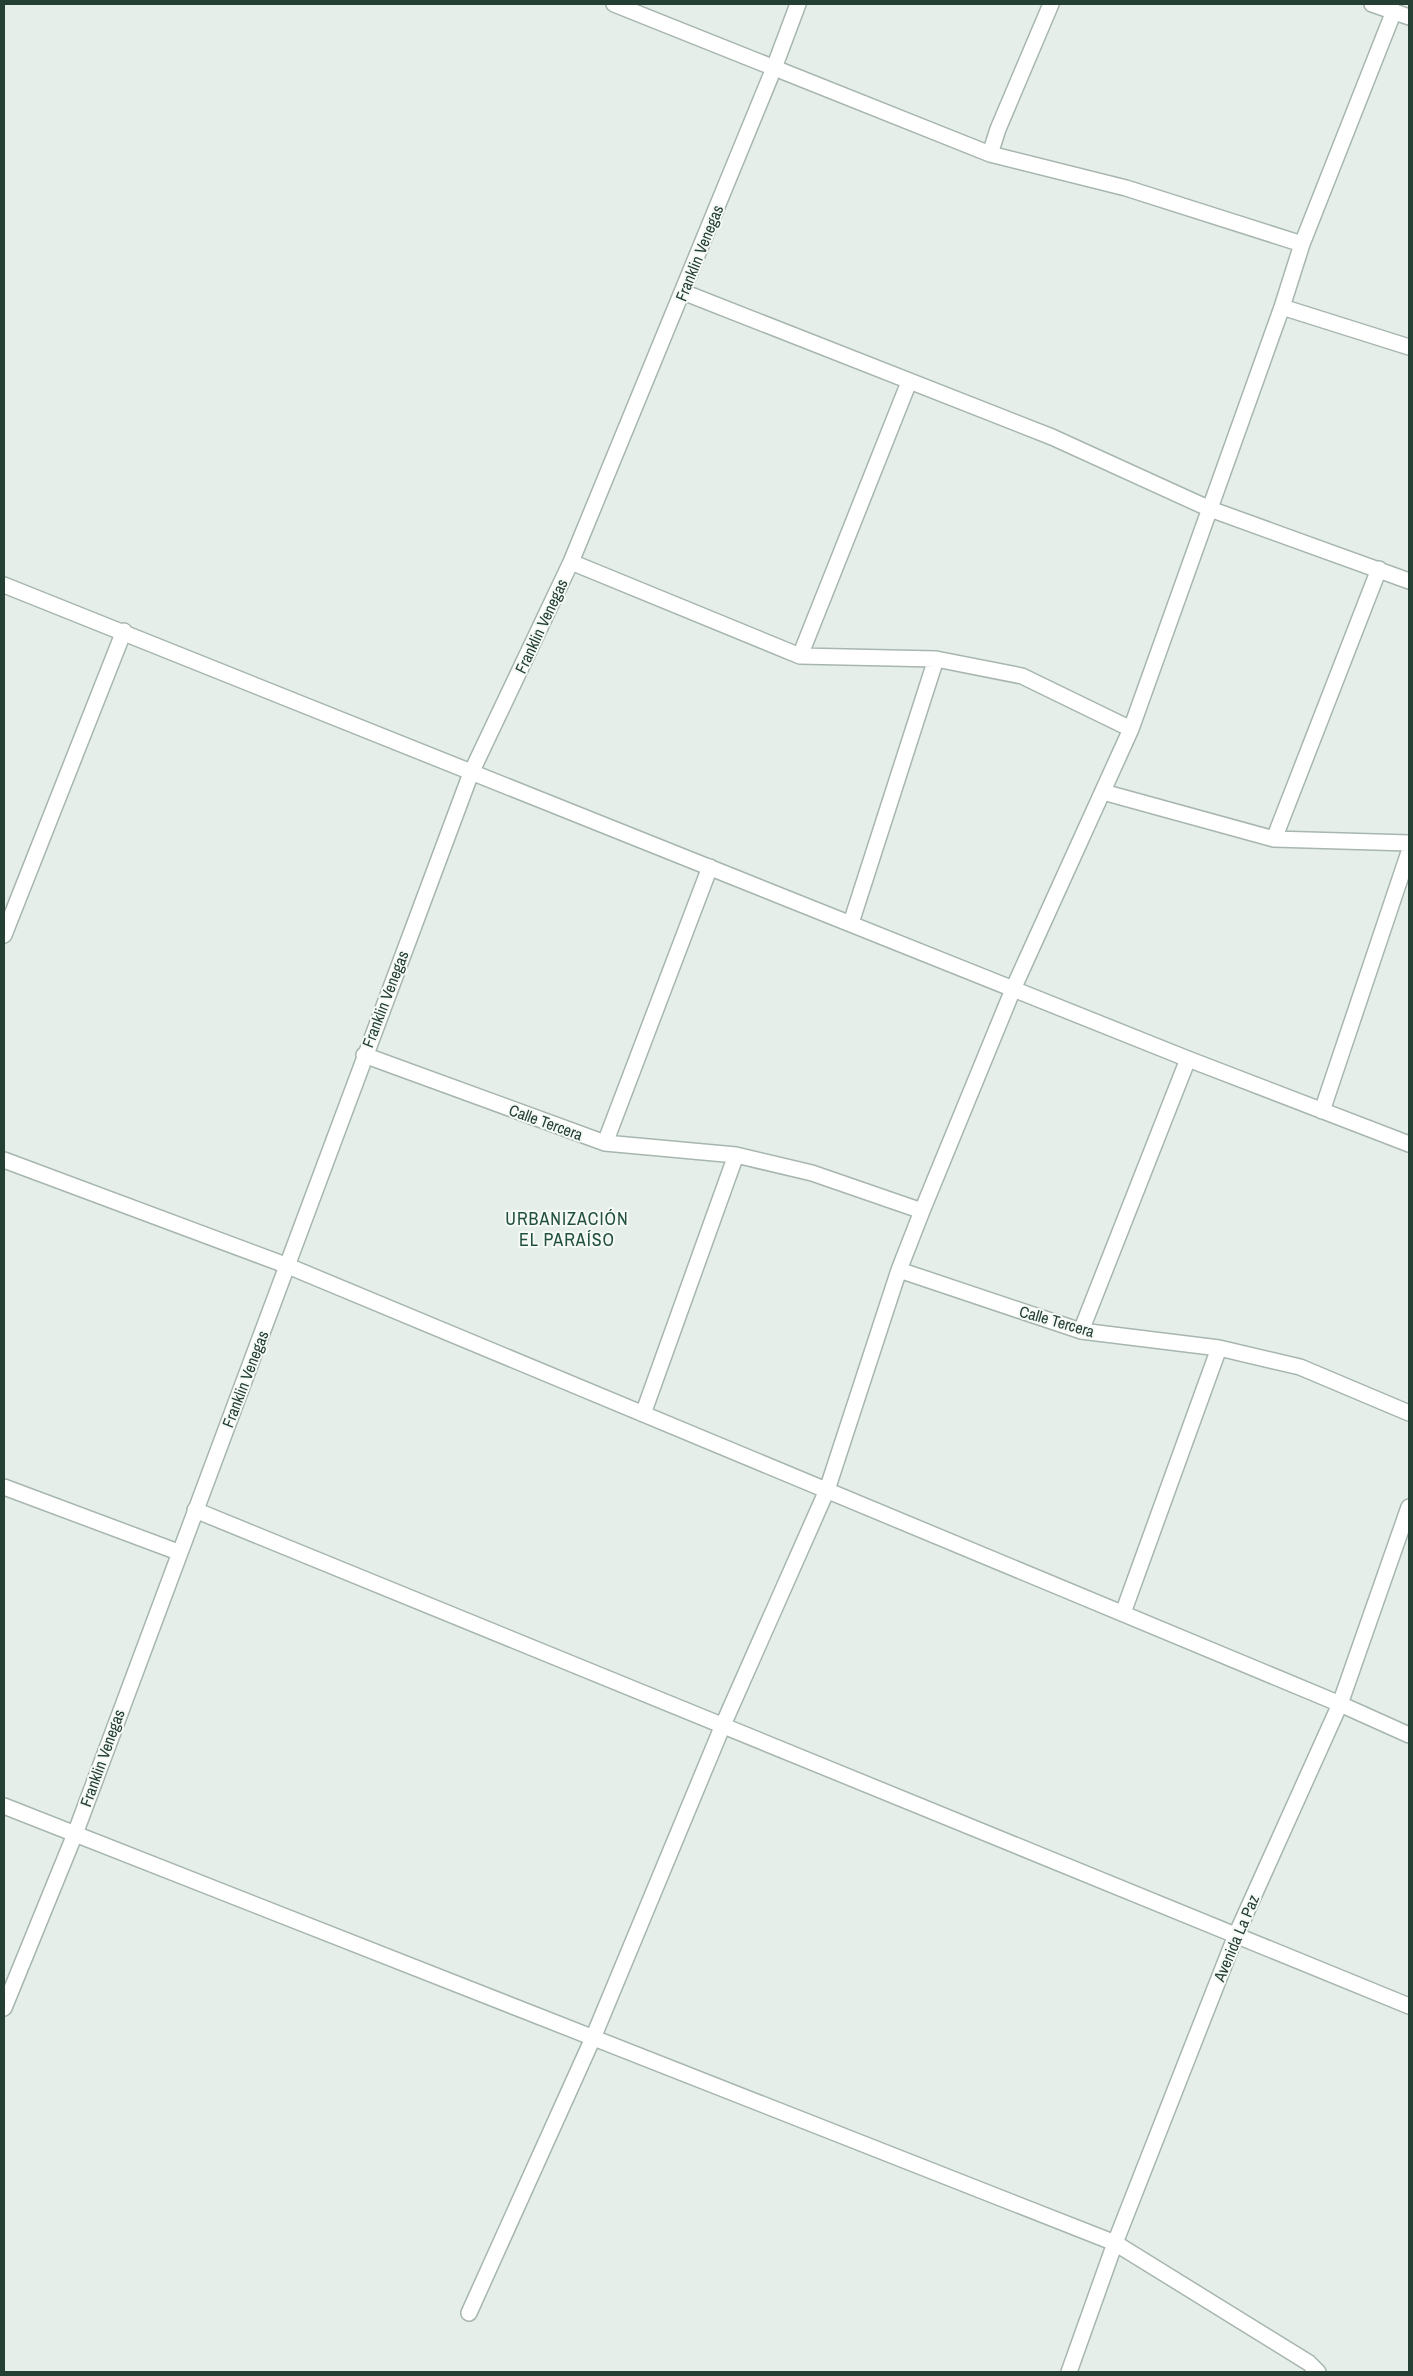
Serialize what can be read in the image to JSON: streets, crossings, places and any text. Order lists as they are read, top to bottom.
{
  "streets": {
    "street": ["Franklin Venegas", "Calle Tercera", "Avenida La Paz"]
  },
  "crossings": [
    ["Franklin Venegas", "Calle Tercera"]
  ],
  "districts": ["URBANIZACIÓN EL PARAÍSO"]
}
